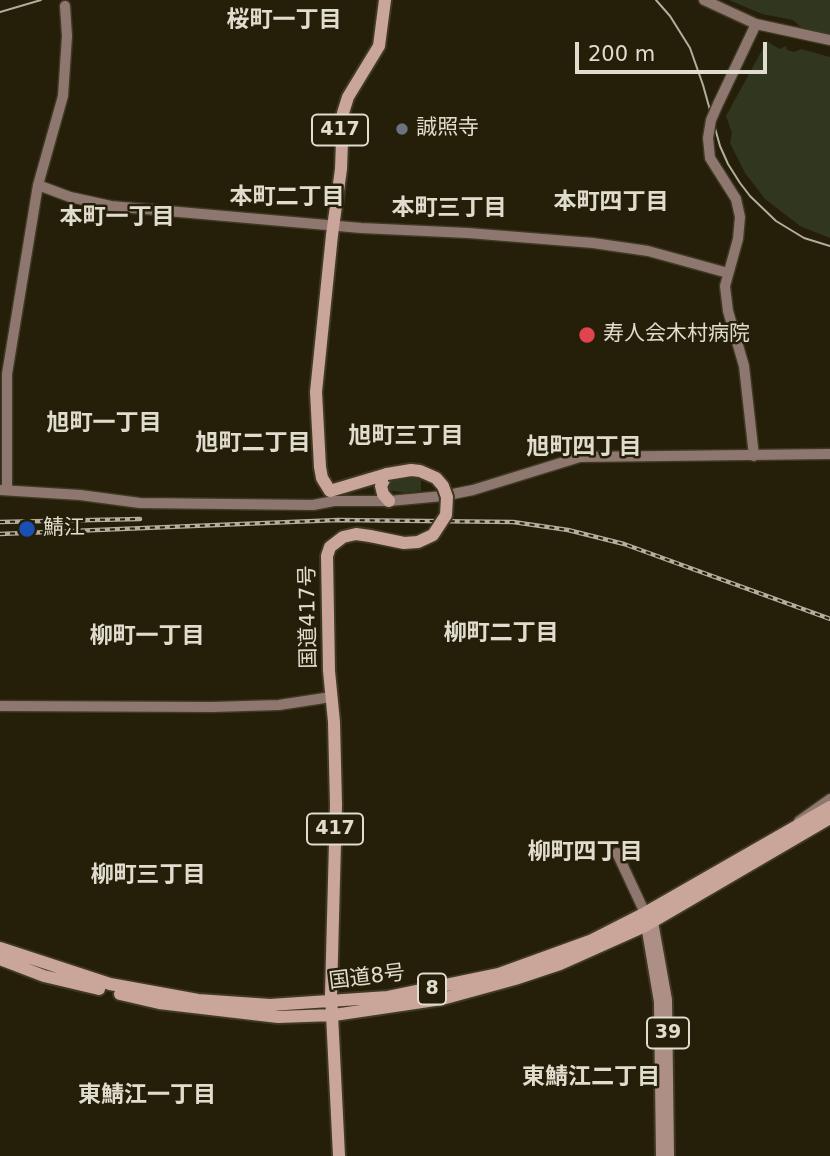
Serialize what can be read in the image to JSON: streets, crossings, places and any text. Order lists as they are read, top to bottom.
{
  "streets": {
    "highway": [
      "417",
      "国道417号",
      "国道8号",
      "8"
    ],
    "main road": ["39"]
  },
  "crossings": [
    ["417", "国道417号"],
    ["国道417号", "国道8号"],
    ["国道8号", "39"]
  ],
  "districts": [
    "桜町一丁目",
    "本町二丁目",
    "本町四丁目",
    "本町三丁目",
    "本町一丁目",
    "旭町一丁目",
    "旭町三丁目",
    "旭町二丁目",
    "旭町四丁目",
    "柳町二丁目",
    "柳町一丁目",
    "柳町四丁目",
    "柳町三丁目",
    "東鯖江二丁目",
    "東鯖江一丁目"
  ],
  "places": ["誠照寺", "寿人会木村病院", "鯖江"],
  "scale_bar": "200 m"
}
